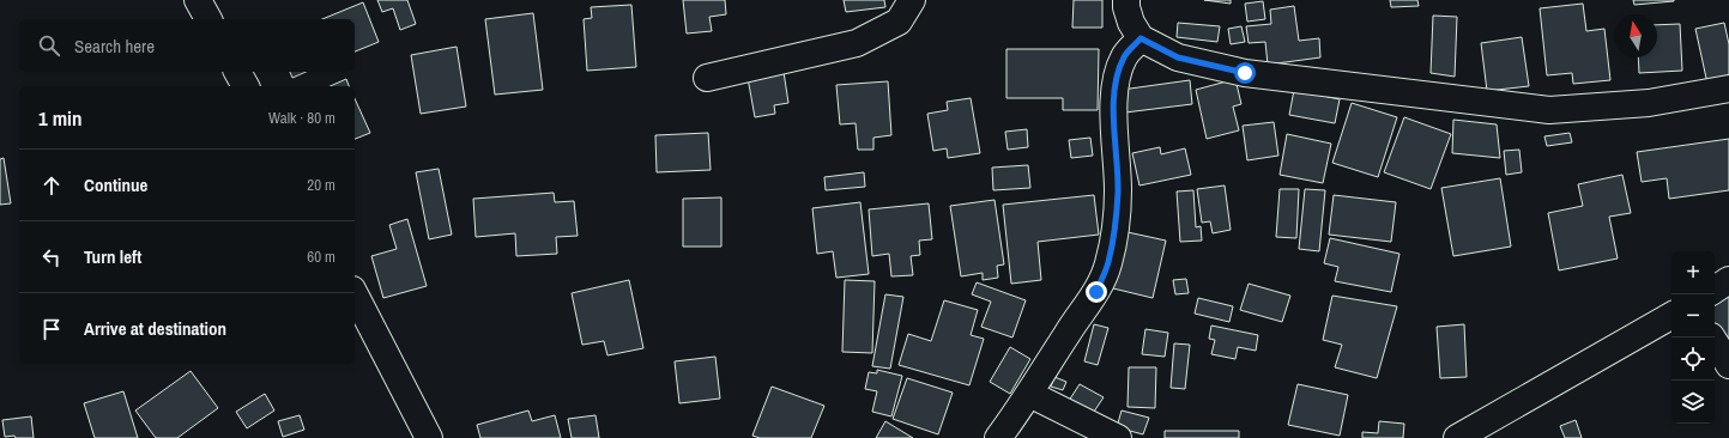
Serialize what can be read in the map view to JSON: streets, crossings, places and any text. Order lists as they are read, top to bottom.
{
  "north": "top",
  "page": {
    "search": "Search here",
    "heading": ["1 min", "Walk · 80 m"],
    "list": [
      ["Continue", "20 m"],
      ["Turn left", "60 m"],
      "Arrive at destination"
    ],
    "map_buttons": ["+", "−"]
  }
}
